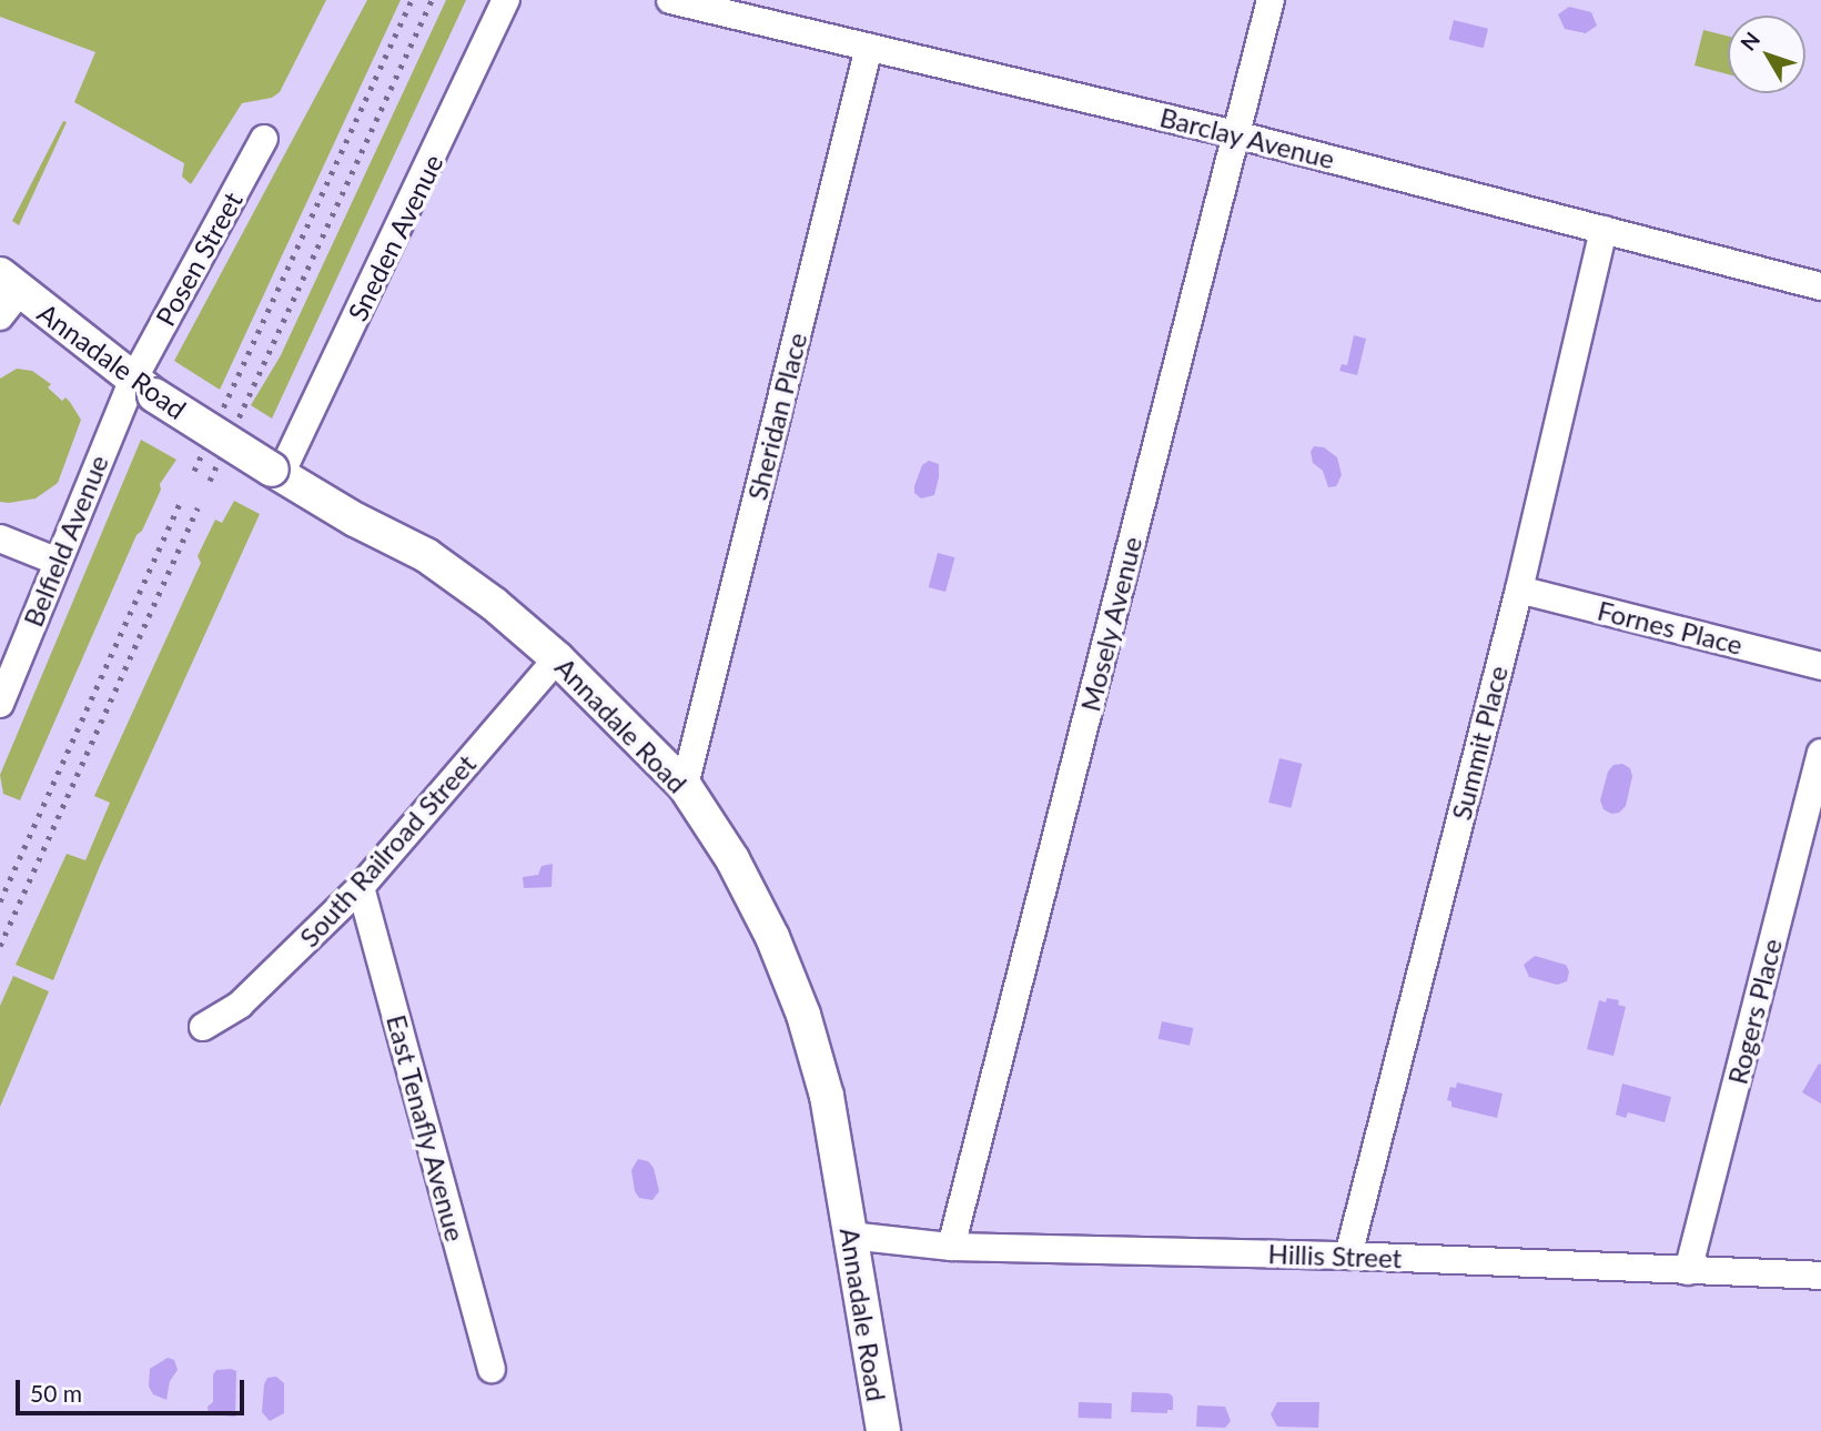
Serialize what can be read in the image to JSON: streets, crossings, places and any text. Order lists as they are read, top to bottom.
{
  "streets": {
    "street": [
      "Barclay Avenue",
      "Sneden Avenue",
      "Posen Street",
      "Annadale Road",
      "Sheridan Place",
      "Belfield Avenue",
      "Mosely Avenue",
      "Fornes Place",
      "Summit Place",
      "South Railroad Street",
      "Rogers Place",
      "East Tenafly Avenue",
      "Hillis Street"
    ]
  },
  "crossings": [
    ["Barclay Avenue", "Sheridan Place"],
    ["Barclay Avenue", "Mosely Avenue"],
    ["Barclay Avenue", "Summit Place"],
    ["Sneden Avenue", "Annadale Road"],
    ["Posen Street", "Annadale Road"],
    ["Posen Street", "Belfield Avenue"],
    ["Annadale Road", "Sheridan Place"],
    ["Annadale Road", "Belfield Avenue"],
    ["Annadale Road", "South Railroad Street"],
    ["Annadale Road", "Hillis Street"],
    ["Mosely Avenue", "Hillis Street"],
    ["Fornes Place", "Summit Place"],
    ["Summit Place", "Hillis Street"],
    ["South Railroad Street", "East Tenafly Avenue"],
    ["Rogers Place", "Hillis Street"]
  ],
  "scale_bar": "50 m",
  "north": "top left"
}
